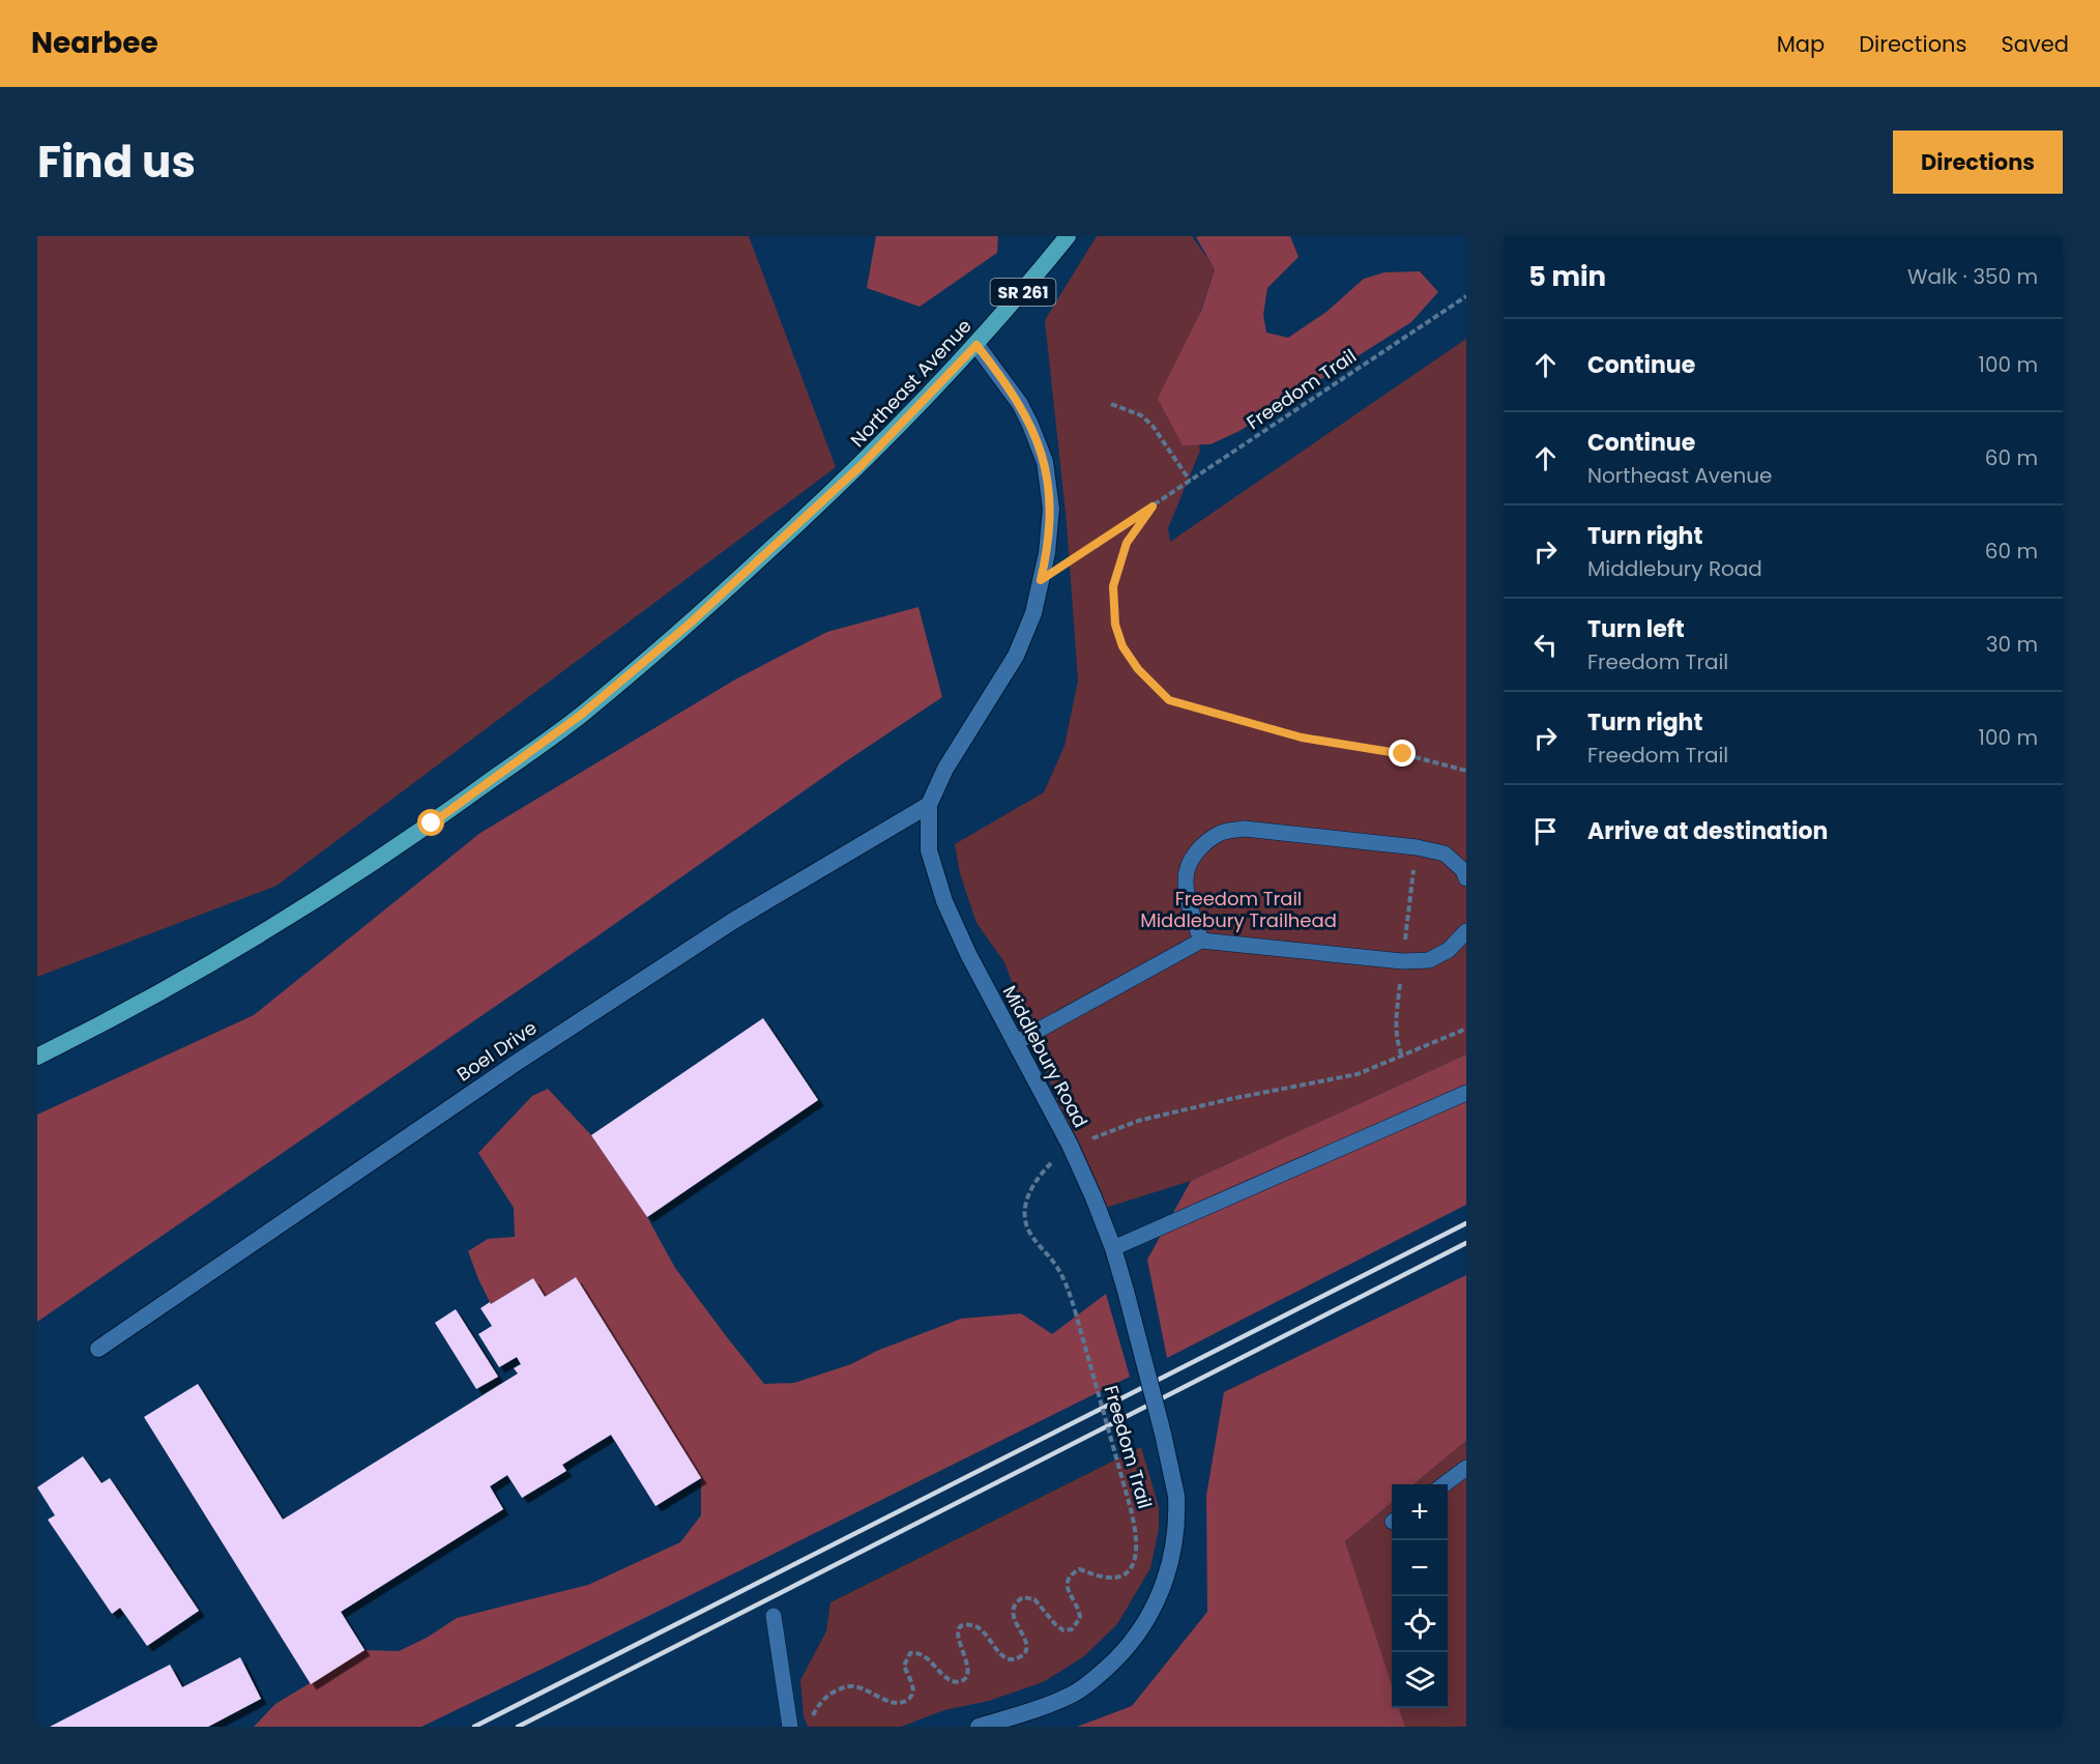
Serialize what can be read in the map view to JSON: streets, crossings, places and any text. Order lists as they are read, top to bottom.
{
  "streets": {
    "main road": ["SR 261", "Northeast Avenue"],
    "street": ["Boel Drive", "Middlebury Road"],
    "path": ["Freedom Trail"]
  },
  "crossings": [
    ["Northeast Avenue", "Middlebury Road"],
    ["Freedom Trail", "Middlebury Road"],
    ["Boel Drive", "Middlebury Road"]
  ],
  "parks": ["Freedom Trail Middlebury Trailhead"],
  "page": {
    "header": "Nearbee",
    "nav": ["Map", "Directions", "Saved"],
    "title": "Find us",
    "buttons": "Directions",
    "heading": ["5 min", "Walk · 350 m"],
    "list": [
      ["Continue", "100 m"],
      ["Continue", "Northeast Avenue", "60 m"],
      ["Turn right", "Middlebury Road", "60 m"],
      ["Turn left", "Freedom Trail", "30 m"],
      ["Turn right", "Freedom Trail", "100 m"],
      "Arrive at destination"
    ],
    "map_buttons": ["+", "−"]
  }
}
